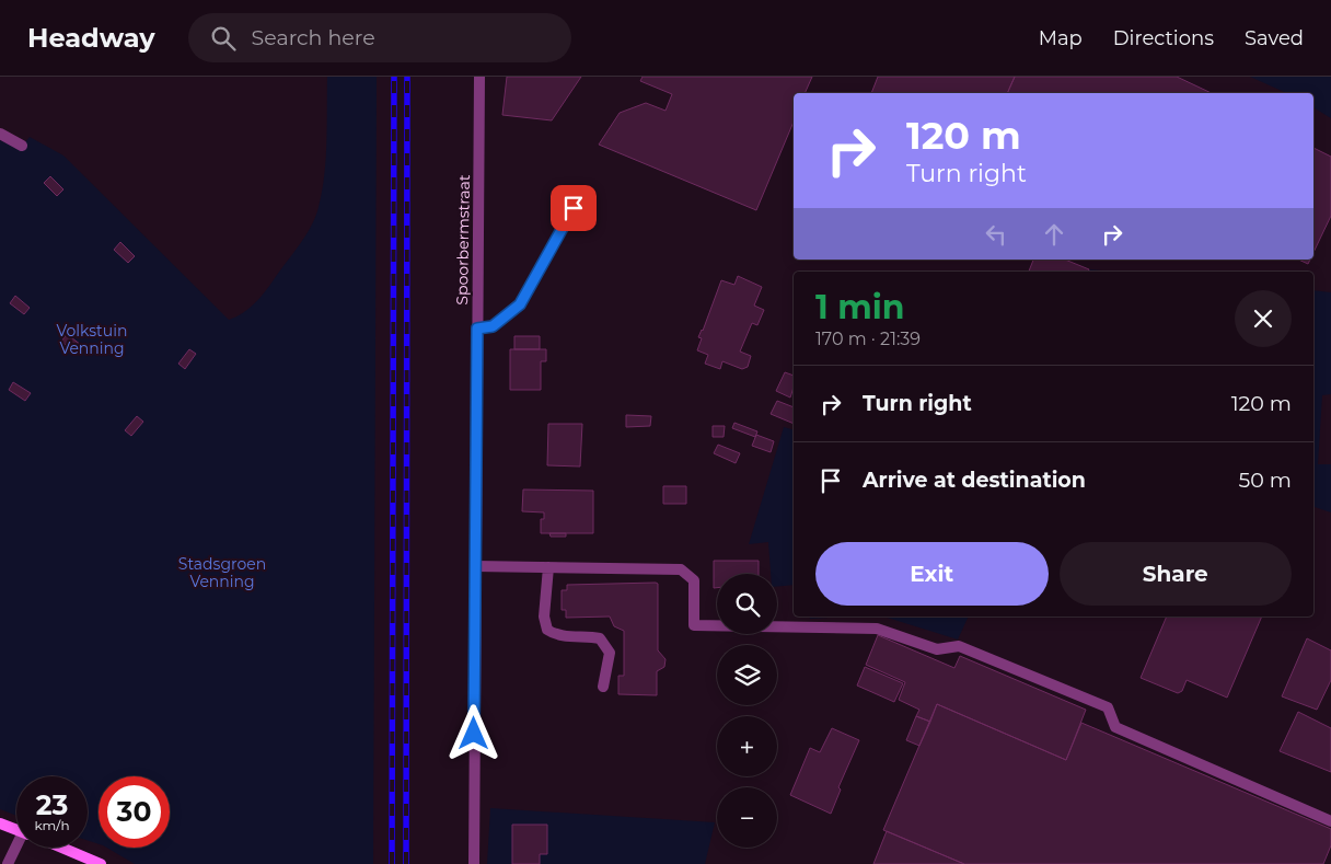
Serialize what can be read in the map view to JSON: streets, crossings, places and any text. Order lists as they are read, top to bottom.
{
  "streets": {
    "street": ["Spoorbermstraat"]
  },
  "parks": ["Volkstuin Venning", "Stadsgroen Venning"],
  "page": {
    "header": "Headway",
    "search": "Search here",
    "nav": ["Map", "Directions", "Saved"],
    "turn": ["120 m", "Turn right"],
    "heading": ["1 min", "170 m · 21:39"],
    "list": [
      {
        "name": "Turn right",
        "value": "120 m"
      },
      {
        "name": "Arrive at destination",
        "value": "50 m"
      }
    ],
    "buttons": ["Exit", "Share"],
    "map_buttons": ["+", "−"],
    "speed": "23 km/h",
    "limit": "30"
  }
}
